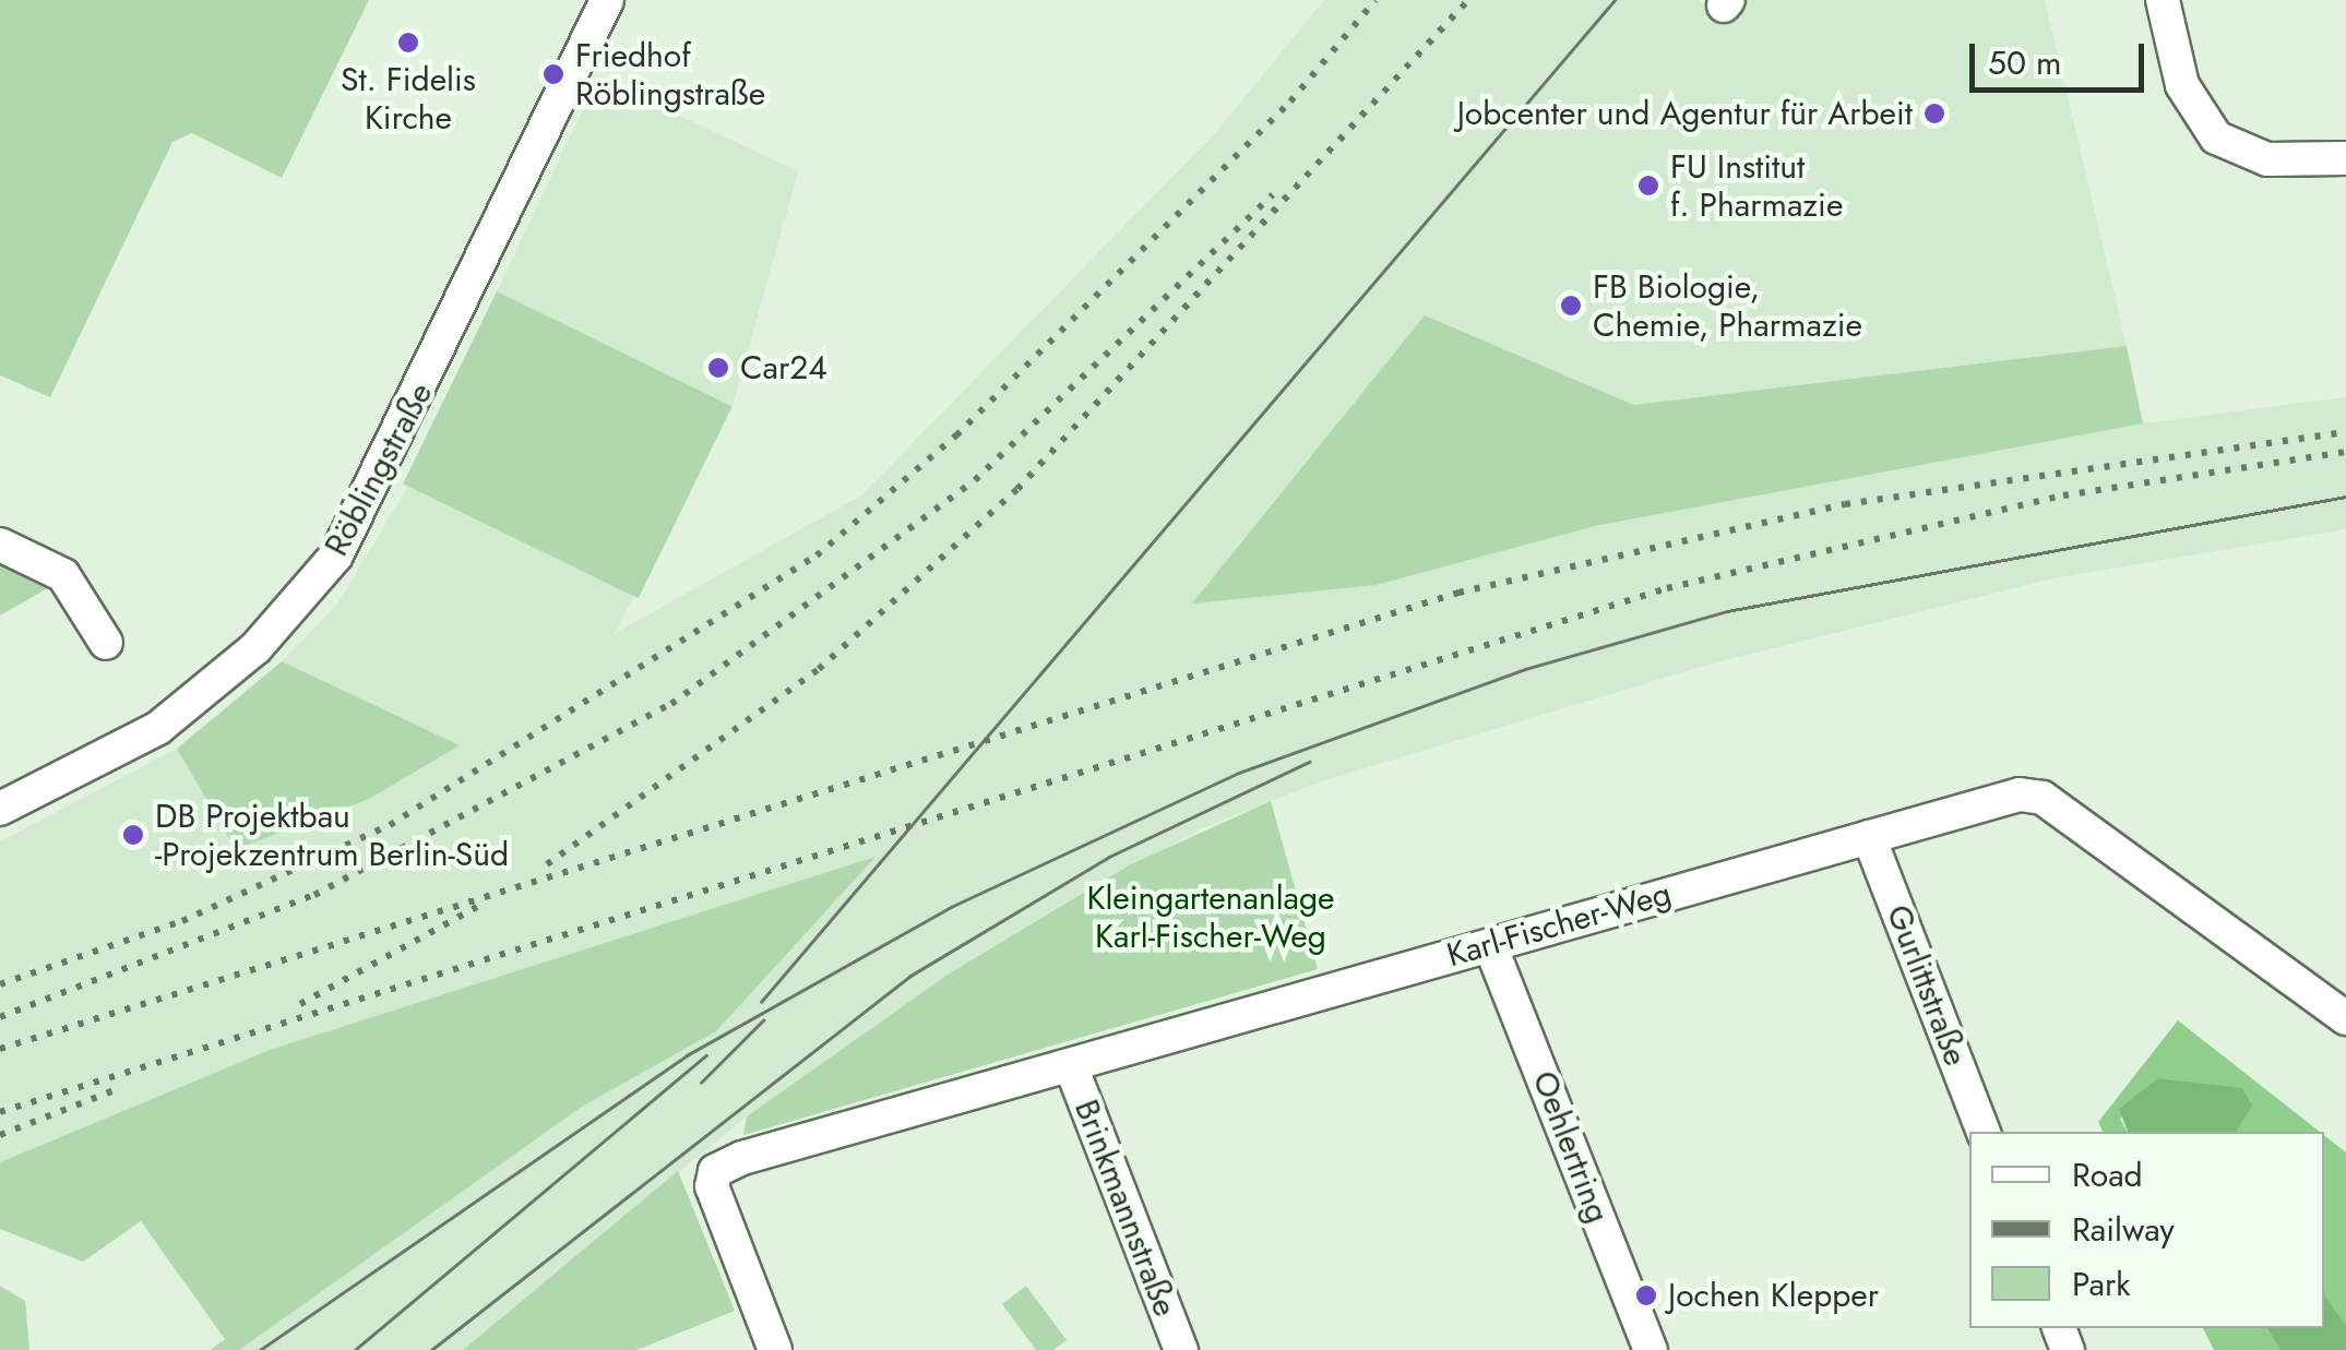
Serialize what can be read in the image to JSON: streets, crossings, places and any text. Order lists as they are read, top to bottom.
{
  "streets": {
    "street": [
      "Röblingstraße",
      "Karl-Fischer-Weg",
      "Gurlittstraße",
      "Oehlertring",
      "Brinkmannstraße"
    ]
  },
  "crossings": [
    ["Karl-Fischer-Weg", "Gurlittstraße"],
    ["Karl-Fischer-Weg", "Oehlertring"],
    ["Karl-Fischer-Weg", "Brinkmannstraße"]
  ],
  "parks": ["Kleingartenanlage Karl-Fischer-Weg"],
  "places": [
    "St. Fidelis Kirche",
    "Friedhof Röblingstraße",
    "Jobcenter und Agentur für Arbeit",
    "FU Institut f. Pharmazie",
    "FB Biologie, Chemie, Pharmazie",
    "Car24",
    "DB Projektbau -Projekzentrum Berlin-Süd",
    "Jochen Klepper"
  ],
  "legend": ["Road", "Railway", "Park"],
  "scale_bar": "50 m"
}
